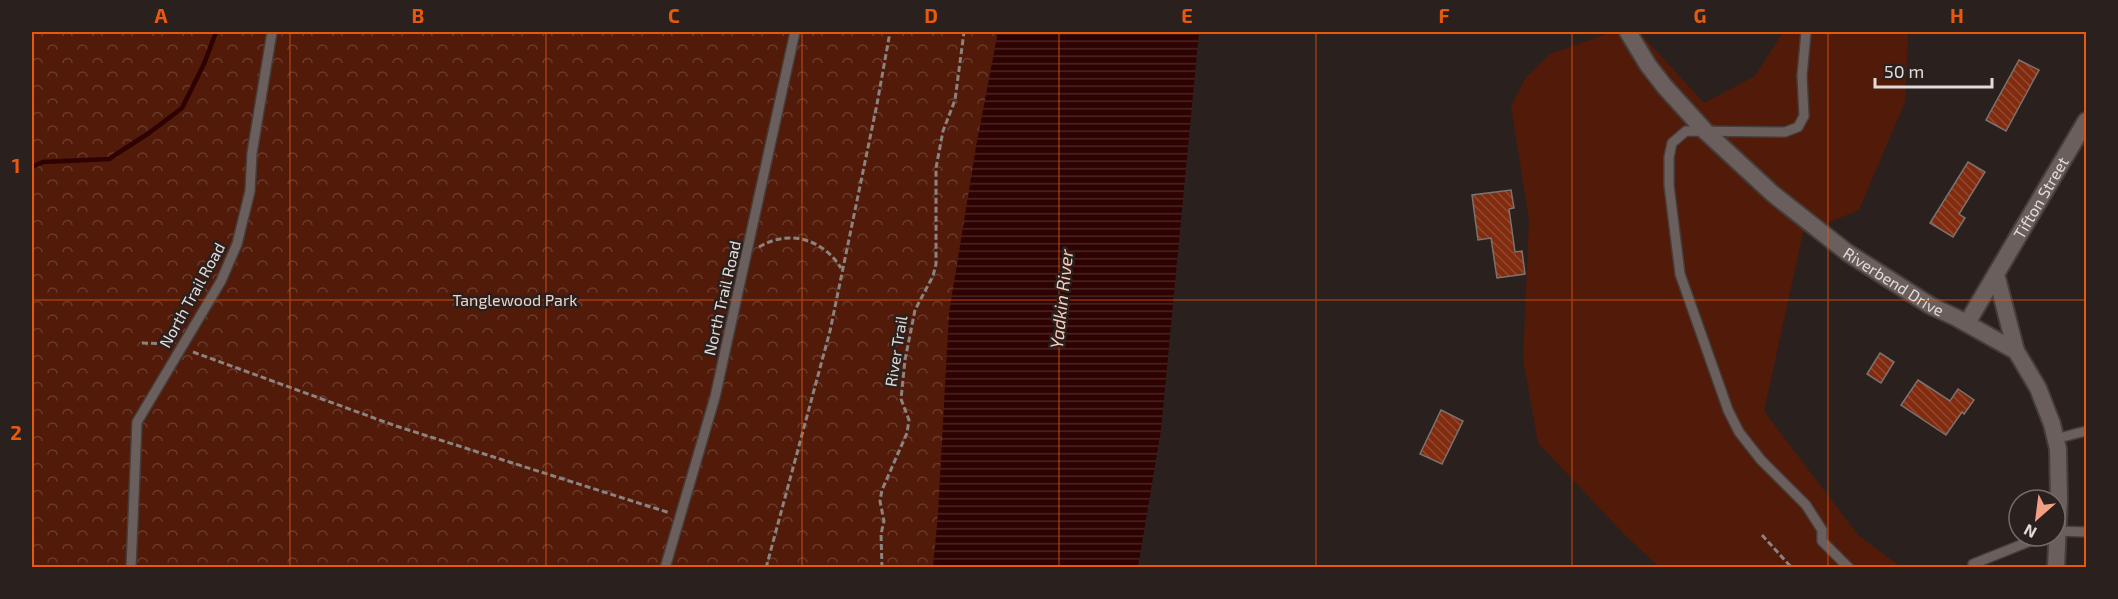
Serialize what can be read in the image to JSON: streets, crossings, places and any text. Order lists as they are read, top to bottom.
{
  "streets": {
    "street": ["Tifton Street", "Riverbend Drive"],
    "lane": ["North Trail Road"],
    "path": ["River Trail"]
  },
  "crossings": [
    ["Tifton Street", "Riverbend Drive"]
  ],
  "water": ["Yadkin River"],
  "parks": ["Tanglewood Park"],
  "scale_bar": "50 m",
  "north": "bottom left",
  "grid": {
    "columns": [
      "A",
      "B",
      "C",
      "D",
      "E",
      "F",
      "G",
      "H"
    ],
    "rows": ["1", "2"]
  }
}
